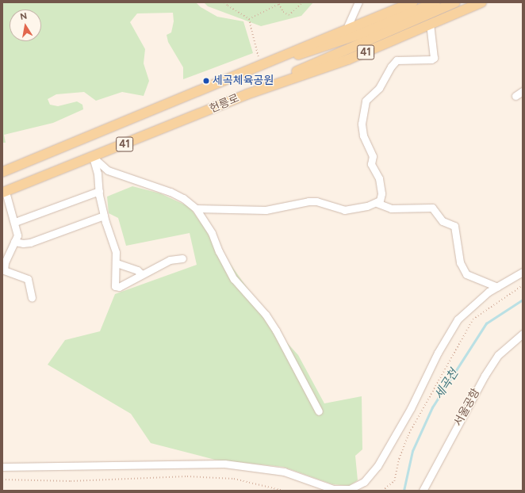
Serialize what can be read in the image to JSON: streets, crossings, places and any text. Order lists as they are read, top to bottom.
{
  "streets": {
    "main road": ["41", "헌릉로"],
    "street": ["서울공항"]
  },
  "water": ["세곡천"],
  "places": ["세곡체육공원"],
  "north": "top"
}
